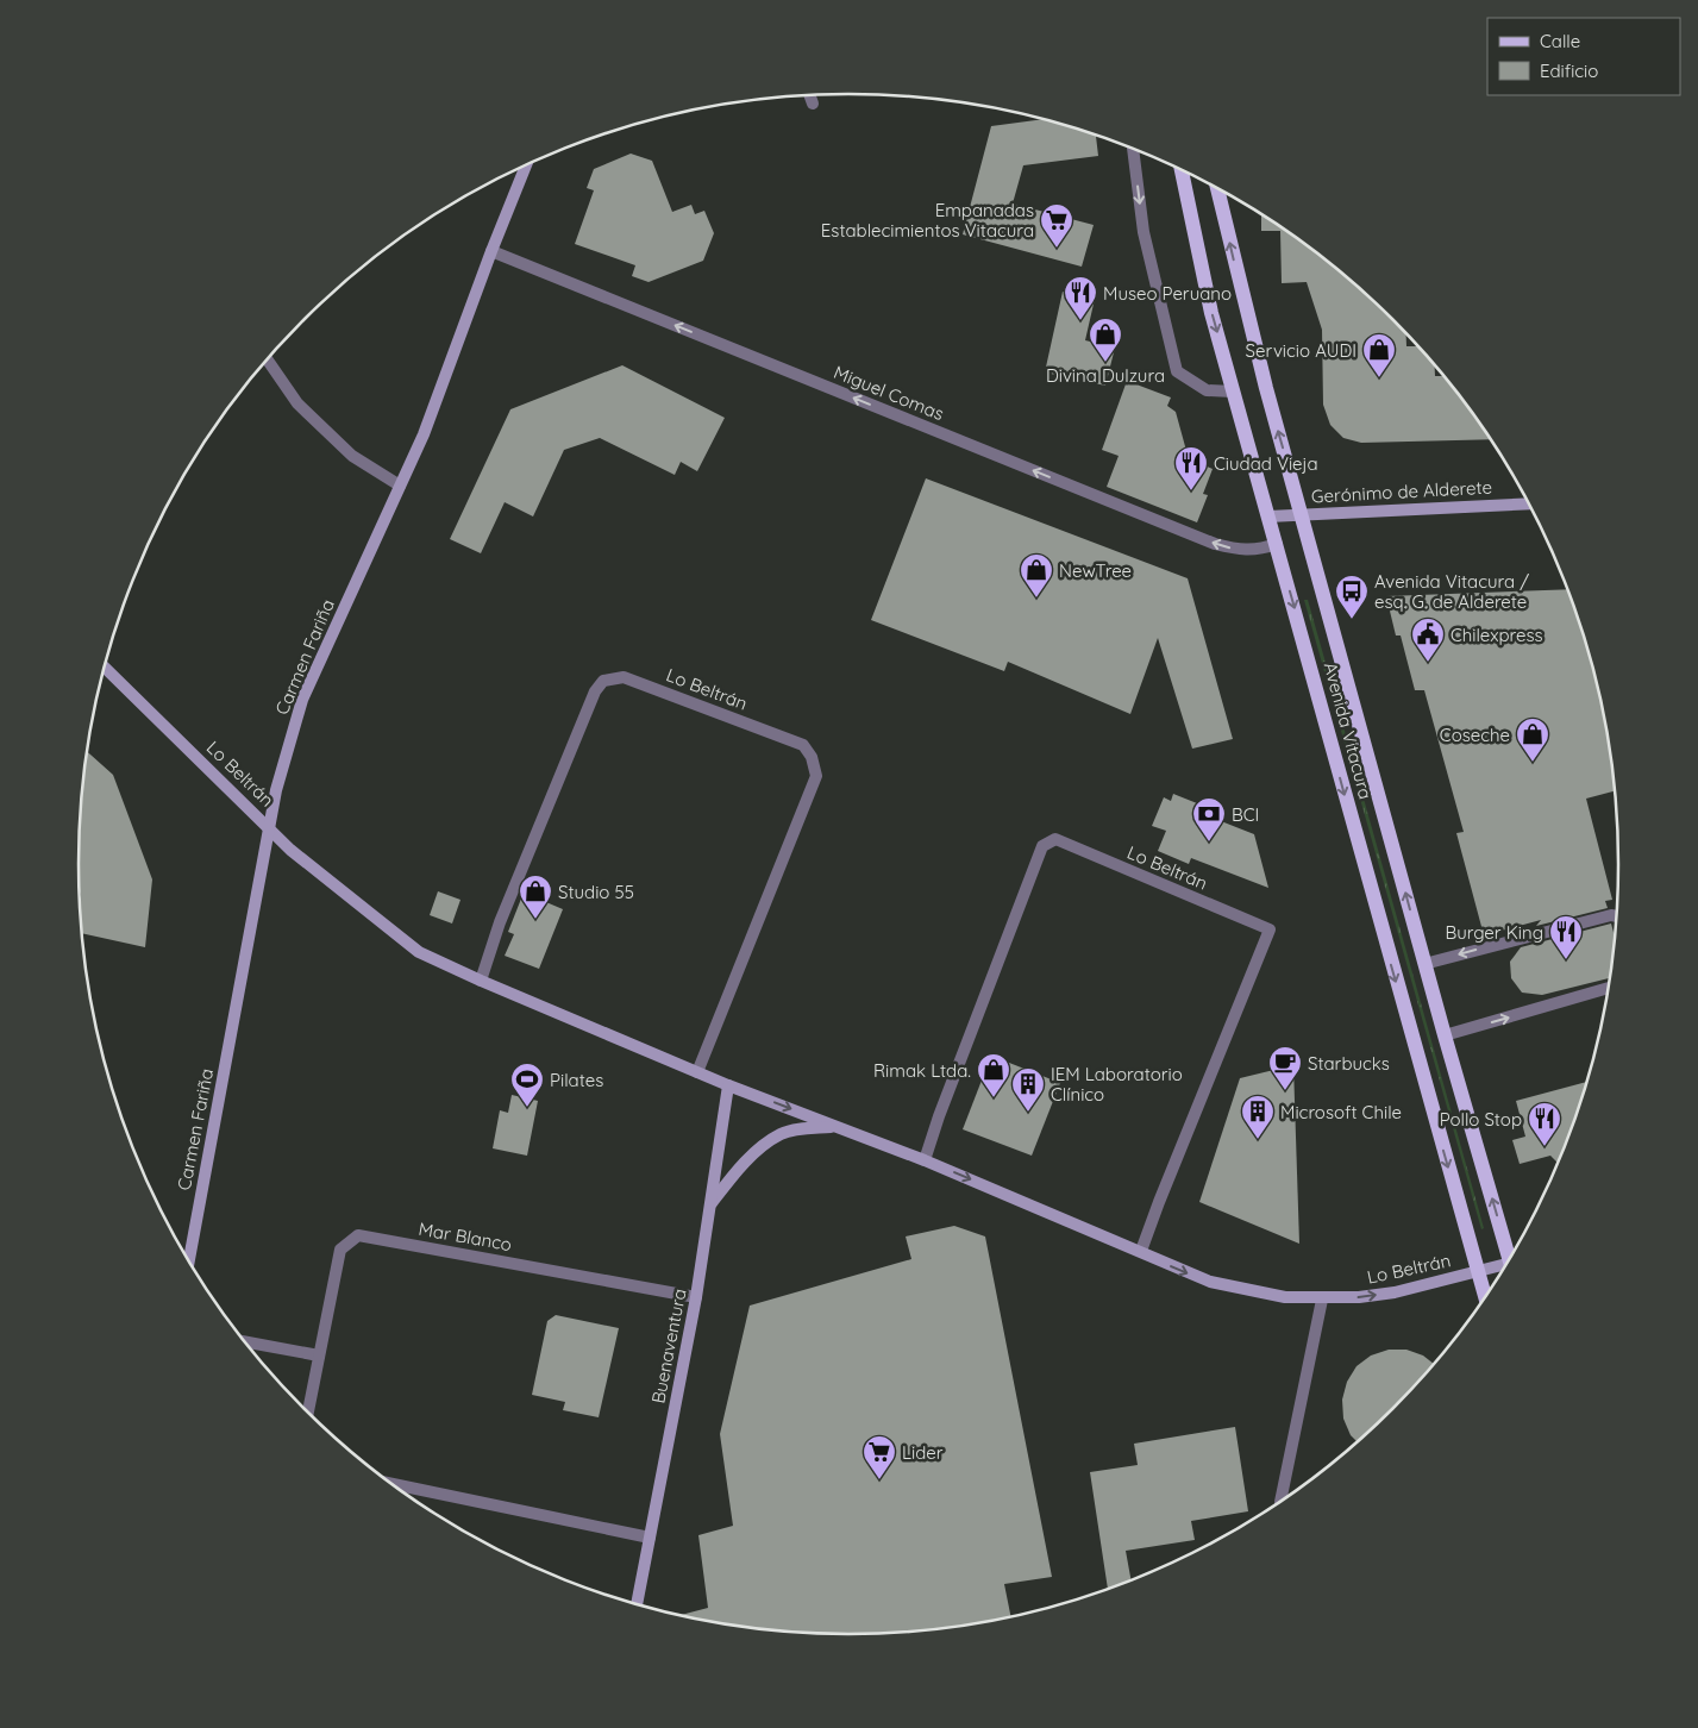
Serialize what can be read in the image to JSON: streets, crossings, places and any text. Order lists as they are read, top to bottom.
{
  "streets": {
    "main road": ["Avenida Vitacura"],
    "street": [
      "Miguel Comas",
      "Gerónimo de Alderete",
      "Carmen Fariña",
      "Lo Beltrán",
      "Mar Blanco",
      "Buenaventura"
    ]
  },
  "crossings": [
    ["Miguel Comas", "Carmen Fariña"],
    ["Miguel Comas", "Avenida Vitacura"],
    ["Gerónimo de Alderete", "Avenida Vitacura"],
    ["Carmen Fariña", "Lo Beltrán"],
    ["Lo Beltrán", "Avenida Vitacura"],
    ["Lo Beltrán", "Buenaventura"],
    ["Mar Blanco", "Buenaventura"]
  ],
  "one_way": ["Miguel Comas"],
  "places": {
    "supermarket": ["Empanadas Establecimientos Vitacura", "Lider"],
    "restaurant": [
      "Museo Peruano",
      "Ciudad Vieja",
      "Burger King",
      "Pollo Stop"
    ],
    "shop": [
      "Divina Dulzura",
      "Servicio AUDI",
      "NewTree",
      "Coseche",
      "Studio 55",
      "Rimak Ltda."
    ],
    "bus stop": ["Avenida Vitacura / esq. G. de Alderete"],
    "public building": ["Chilexpress"],
    "bank": ["BCI"],
    "cafe": ["Starbucks"],
    "sports": ["Pilates"],
    "building": ["IEM Laboratorio Clínico", "Microsoft Chile"]
  },
  "legend": ["Calle", "Edificio"]
}
